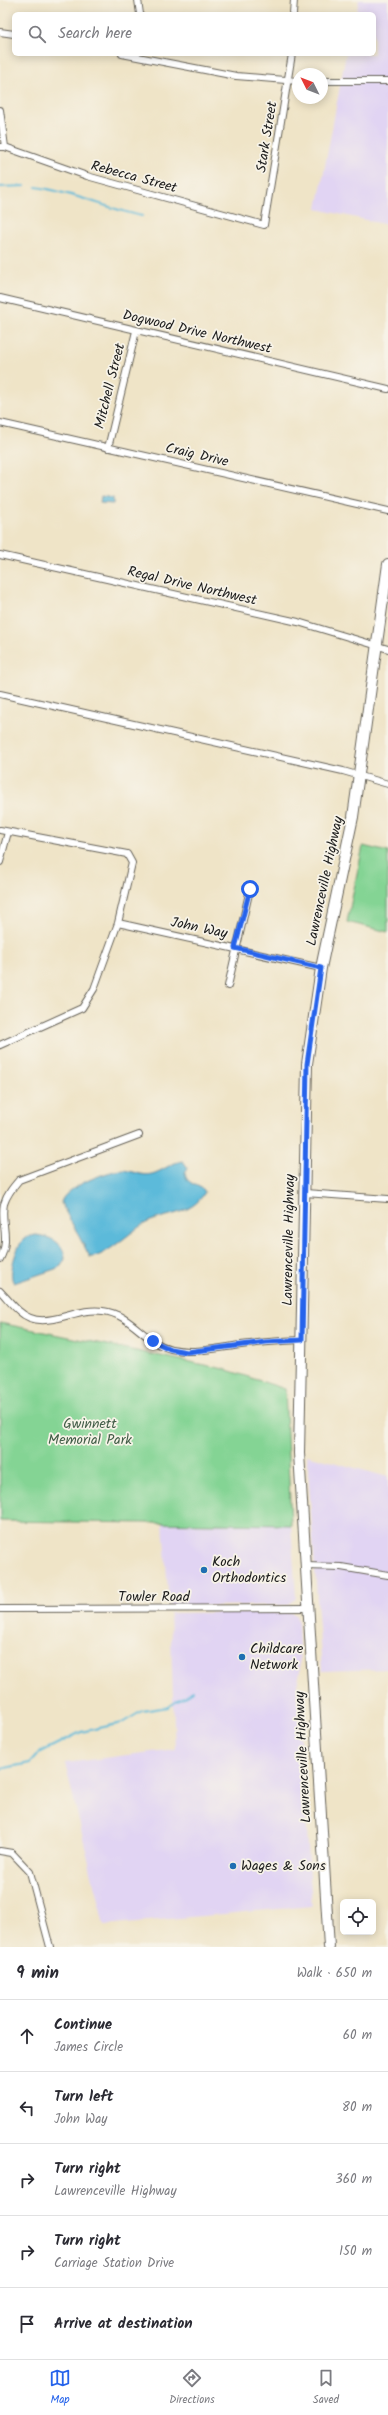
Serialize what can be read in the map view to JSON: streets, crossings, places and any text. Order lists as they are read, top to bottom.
{
  "streets": {
    "main road": ["Lawrenceville Highway"],
    "street": [
      "Stark Street",
      "Rebecca Street",
      "Dogwood Drive Northwest",
      "Mitchell Street",
      "Craig Drive",
      "Regal Drive Northwest",
      "John Way",
      "Towler Road"
    ]
  },
  "crossings": [
    ["Stark Street", "Rebecca Street"],
    ["Dogwood Drive Northwest", "Mitchell Street"],
    ["Mitchell Street", "Craig Drive"],
    ["Regal Drive Northwest", "Lawrenceville Highway"],
    ["Lawrenceville Highway", "John Way"],
    ["Lawrenceville Highway", "Towler Road"]
  ],
  "parks": ["Gwinnett Memorial Park"],
  "places": ["Koch Orthodontics", "Childcare Network", "Wages & Sons"],
  "north": "top left",
  "page": {
    "search": "Search here",
    "heading": ["9 min", "Walk · 650 m"],
    "list": [
      ["Continue", "James Circle", "60 m"],
      ["Turn left", "John Way", "80 m"],
      ["Turn right", "Lawrenceville Highway", "360 m"],
      ["Turn right", "Carriage Station Drive", "150 m"],
      "Arrive at destination"
    ],
    "nav": ["Map", "Directions", "Saved"]
  }
}
